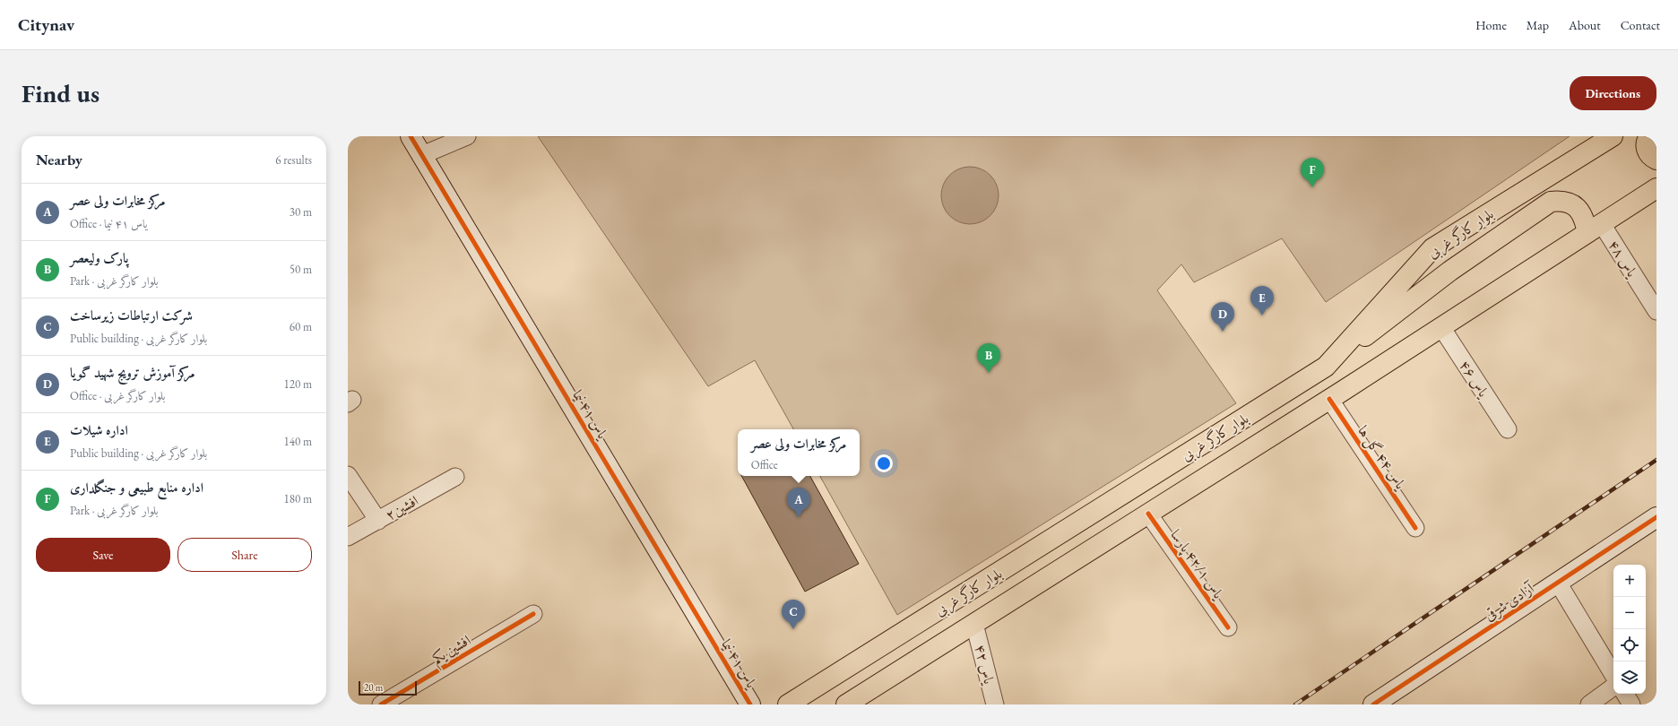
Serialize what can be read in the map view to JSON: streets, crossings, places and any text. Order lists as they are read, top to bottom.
{
  "streets": {
    "main road": ["بلوار کارگر غربی"],
    "street": [
      "یاس ۴۸",
      "یاس ۴۶",
      "یاس ۴۱ نیما",
      "یاس ۴۴ گل ها",
      "افشین۲",
      "یاس ۴۲/۱ پارسا",
      "آزادی شرقی",
      "افشین یکم",
      "یاس ۴۲"
    ]
  },
  "crossings": [
    ["بلوار کارگر غربی", "یاس ۴۸"],
    ["بلوار کارگر غربی", "یاس ۴۶"],
    ["بلوار کارگر غربی", "یاس ۴۴ گل ها"],
    ["بلوار کارگر غربی", "یاس ۴۲/۱ پارسا"],
    ["بلوار کارگر غربی", "یاس ۴۲"]
  ],
  "scale_bar": "20 m",
  "page": {
    "header": "Citynav",
    "nav": [
      "Home",
      "Map",
      "About",
      "Contact"
    ],
    "buttons": [
      "Directions",
      ["Save", "Share"]
    ],
    "title": "Find us",
    "heading": ["Nearby", "6 results"],
    "pins": [
      "F",
      "E",
      "D",
      "B",
      "A",
      "C"
    ],
    "list": [
      {
        "mark": "A",
        "name": "مرکز مخابرات ولی عصر",
        "note": "Office · یاس ۴۱ نیما",
        "value": "30 m"
      },
      {
        "mark": "B",
        "name": "پارک ولیعصر",
        "note": "Park · بلوار کارگر غربی",
        "value": "50 m"
      },
      {
        "mark": "C",
        "name": "شرکت ارتباطات زیرساخت",
        "note": "Public building · بلوار کارگر غربی",
        "value": "60 m"
      },
      {
        "mark": "D",
        "name": "مرکز آموزش ترویج شهید گویا",
        "note": "Office · بلوار کارگر غربی",
        "value": "120 m"
      },
      {
        "mark": "E",
        "name": "اداره شیلات",
        "note": "Public building · بلوار کارگر غربی",
        "value": "140 m"
      },
      {
        "mark": "F",
        "name": "اداره منابع طبیعی و جنگلداری",
        "note": "Park · بلوار کارگر غربی",
        "value": "180 m"
      }
    ],
    "popup": ["مرکز مخابرات ولی عصر", "Office"],
    "map_buttons": ["+", "−"],
    "scale": "20 m"
  }
}
